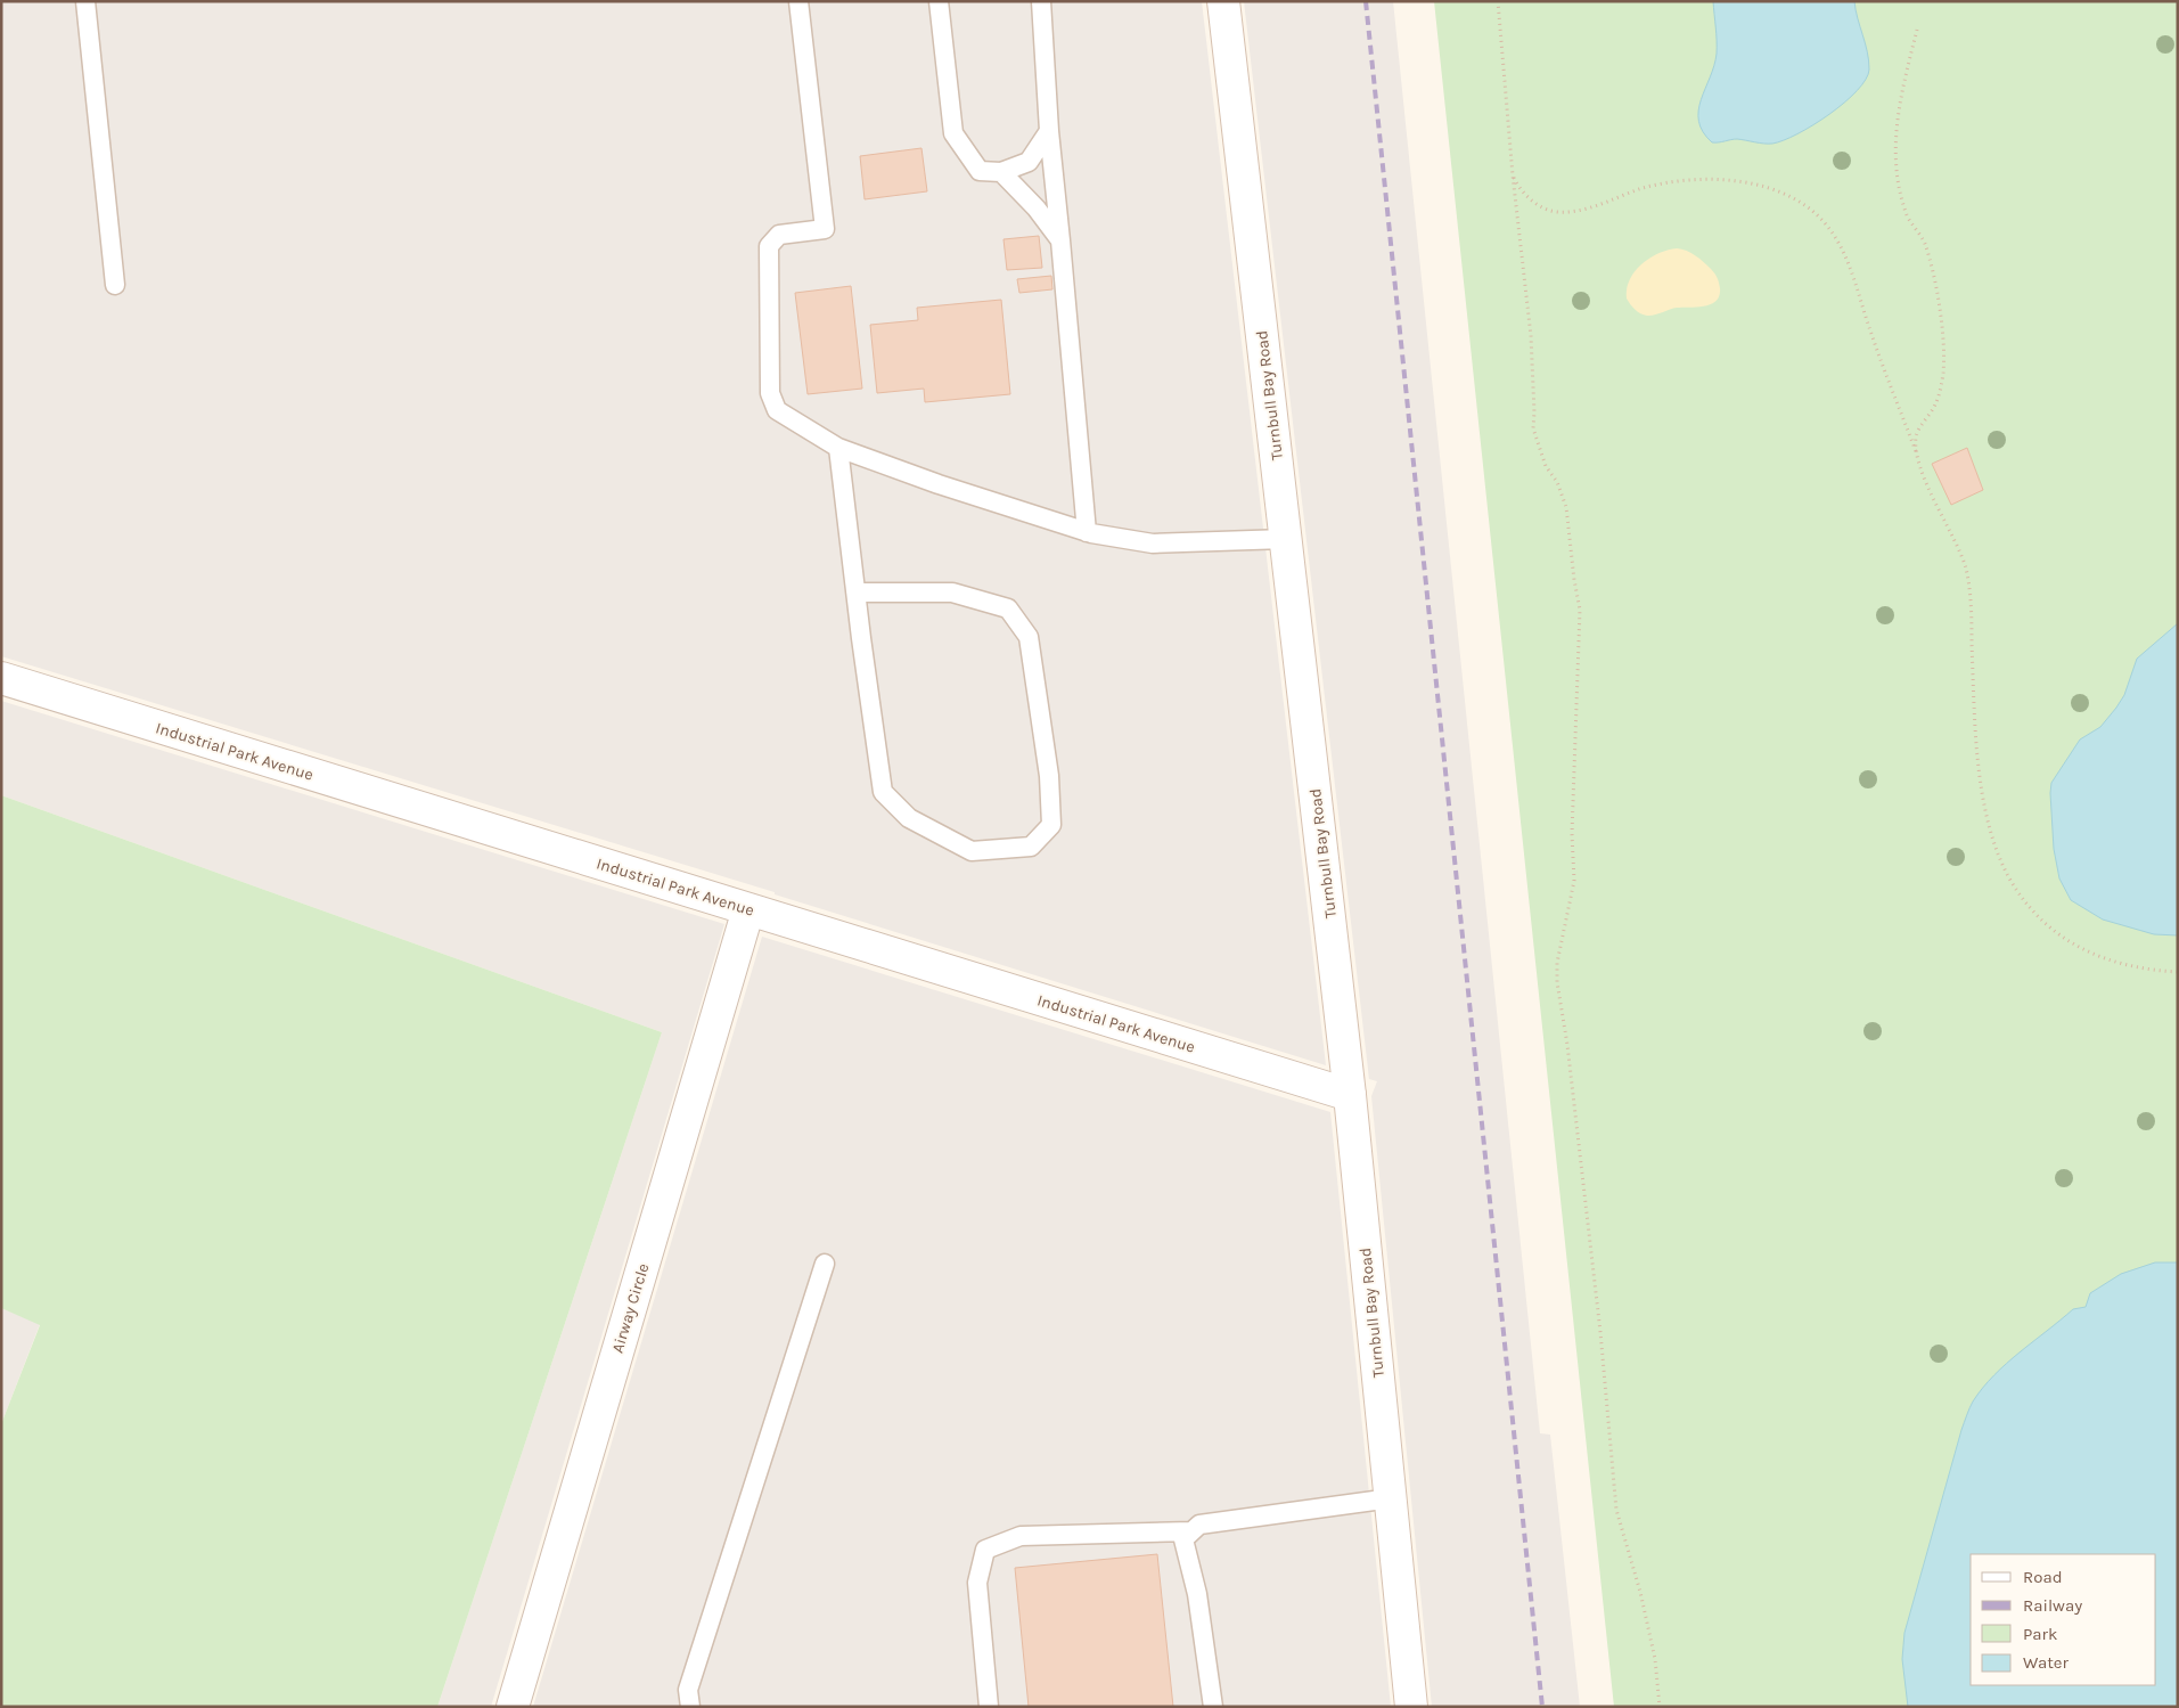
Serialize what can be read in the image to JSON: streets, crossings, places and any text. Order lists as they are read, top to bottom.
{
  "streets": {
    "street": ["Turnbull Bay Road", "Industrial Park Avenue", "Airway Circle"]
  },
  "crossings": [
    ["Turnbull Bay Road", "Industrial Park Avenue"],
    ["Industrial Park Avenue", "Airway Circle"]
  ],
  "legend": [
    "Road",
    "Railway",
    "Park",
    "Water"
  ]
}
